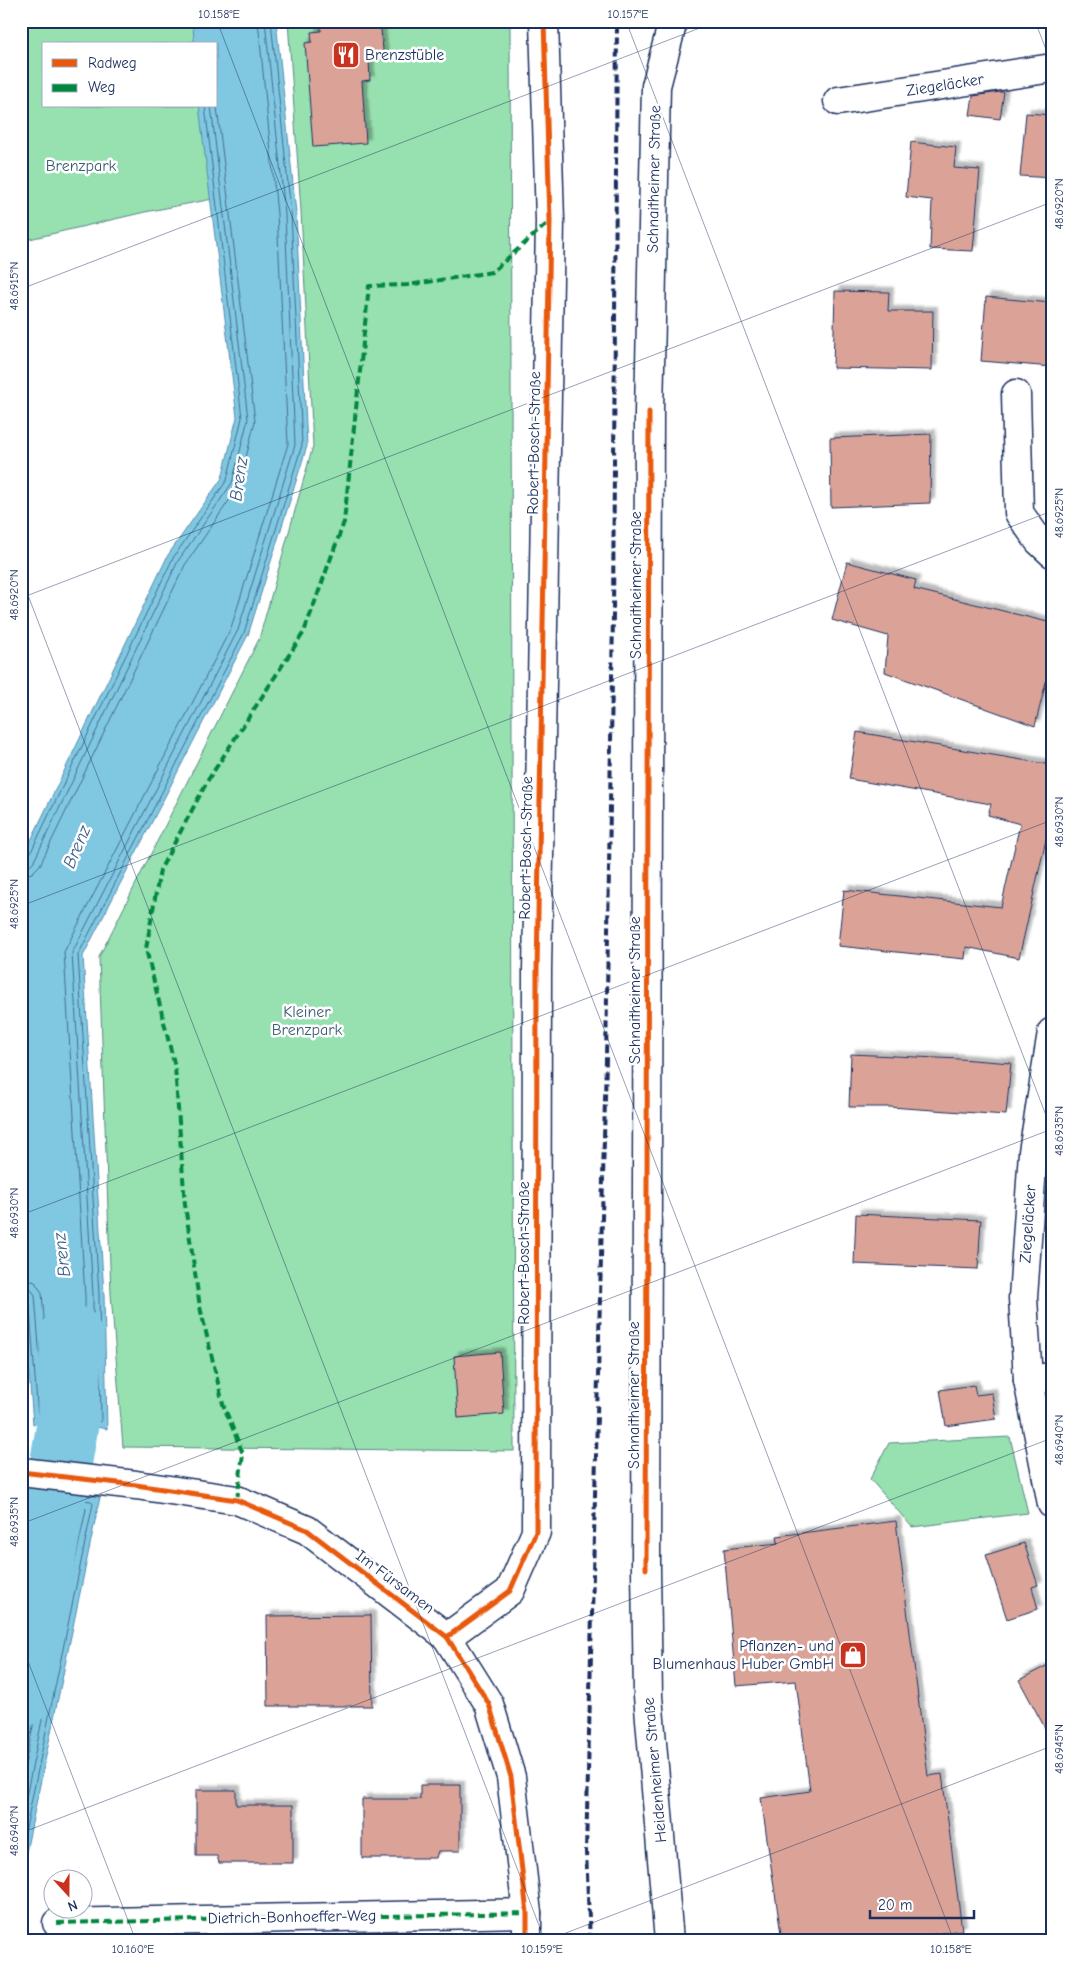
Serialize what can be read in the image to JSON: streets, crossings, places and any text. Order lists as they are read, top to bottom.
{
  "streets": {
    "street": [
      "Ziegeläcker",
      "Schnaitheimer Straße",
      "Robert-Bosch-Straße",
      "Im Fürsamen",
      "Heidenheimer Straße",
      "Dietrich-Bonhoeffer-Weg"
    ]
  },
  "crossings": [
    ["Schnaitheimer Straße", "Heidenheimer Straße"],
    ["Robert-Bosch-Straße", "Im Fürsamen"],
    ["Im Fürsamen", "Dietrich-Bonhoeffer-Weg"]
  ],
  "water": ["Brenz"],
  "parks": ["Brenzpark", "Kleiner Brenzpark"],
  "places": {
    "restaurant": ["Brenzstüble"],
    "shop": ["Pflanzen- und Blumenhaus Huber GmbH"]
  },
  "legend": ["Radweg", "Weg"],
  "scale_bar": "20 m",
  "north": "bottom",
  "coordinates": [
    "10.158°E",
    "10.157°E",
    "48.6920°N",
    "48.6915°N",
    "48.6925°N",
    "48.6930°N",
    "48.6935°N",
    "48.6940°N",
    "48.6945°N",
    "10.160°E",
    "10.159°E"
  ]
}
